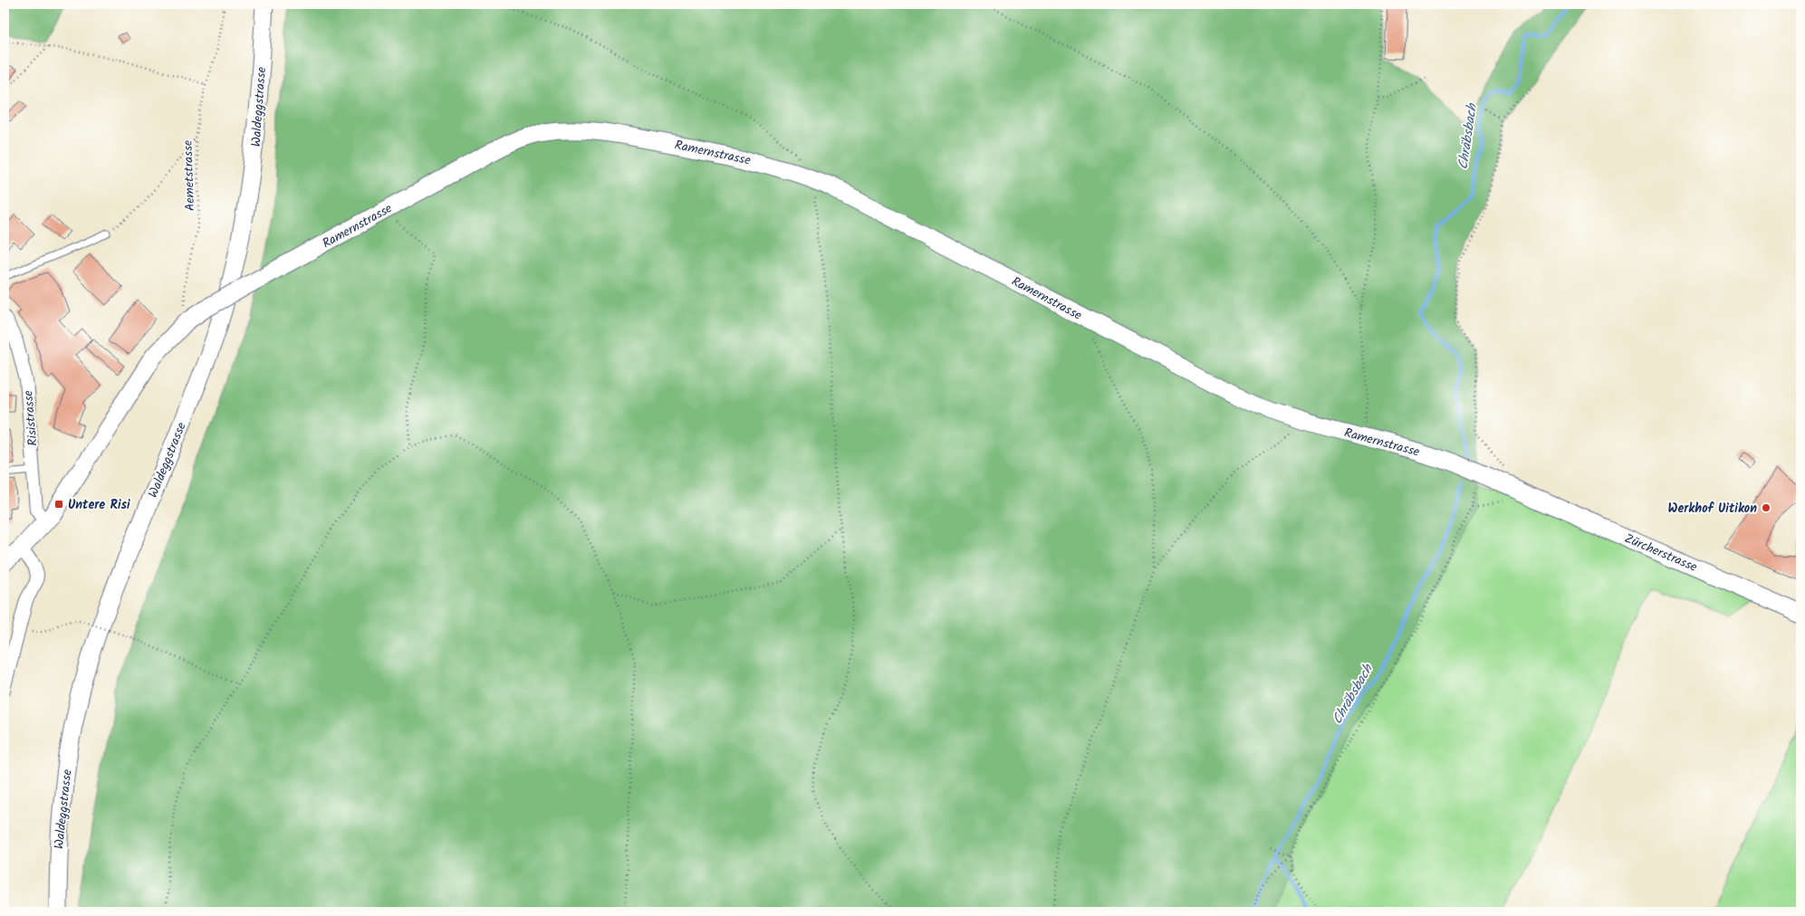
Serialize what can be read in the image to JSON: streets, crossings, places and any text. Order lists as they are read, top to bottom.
{
  "streets": {
    "street": [
      "Waldeggstrasse",
      "Ramernstrasse",
      "Risistrasse",
      "Zürcherstrasse"
    ],
    "path": ["Aemetstrasse"]
  },
  "crossings": [
    ["Ramernstrasse", "Aemetstrasse"],
    ["Ramernstrasse", "Risistrasse"],
    ["Ramernstrasse", "Zürcherstrasse"]
  ],
  "water": ["Chräbsbach"],
  "places": {
    "transit": ["Untere Risi"],
    "other": ["Werkhof Uitikon"]
  }
}
